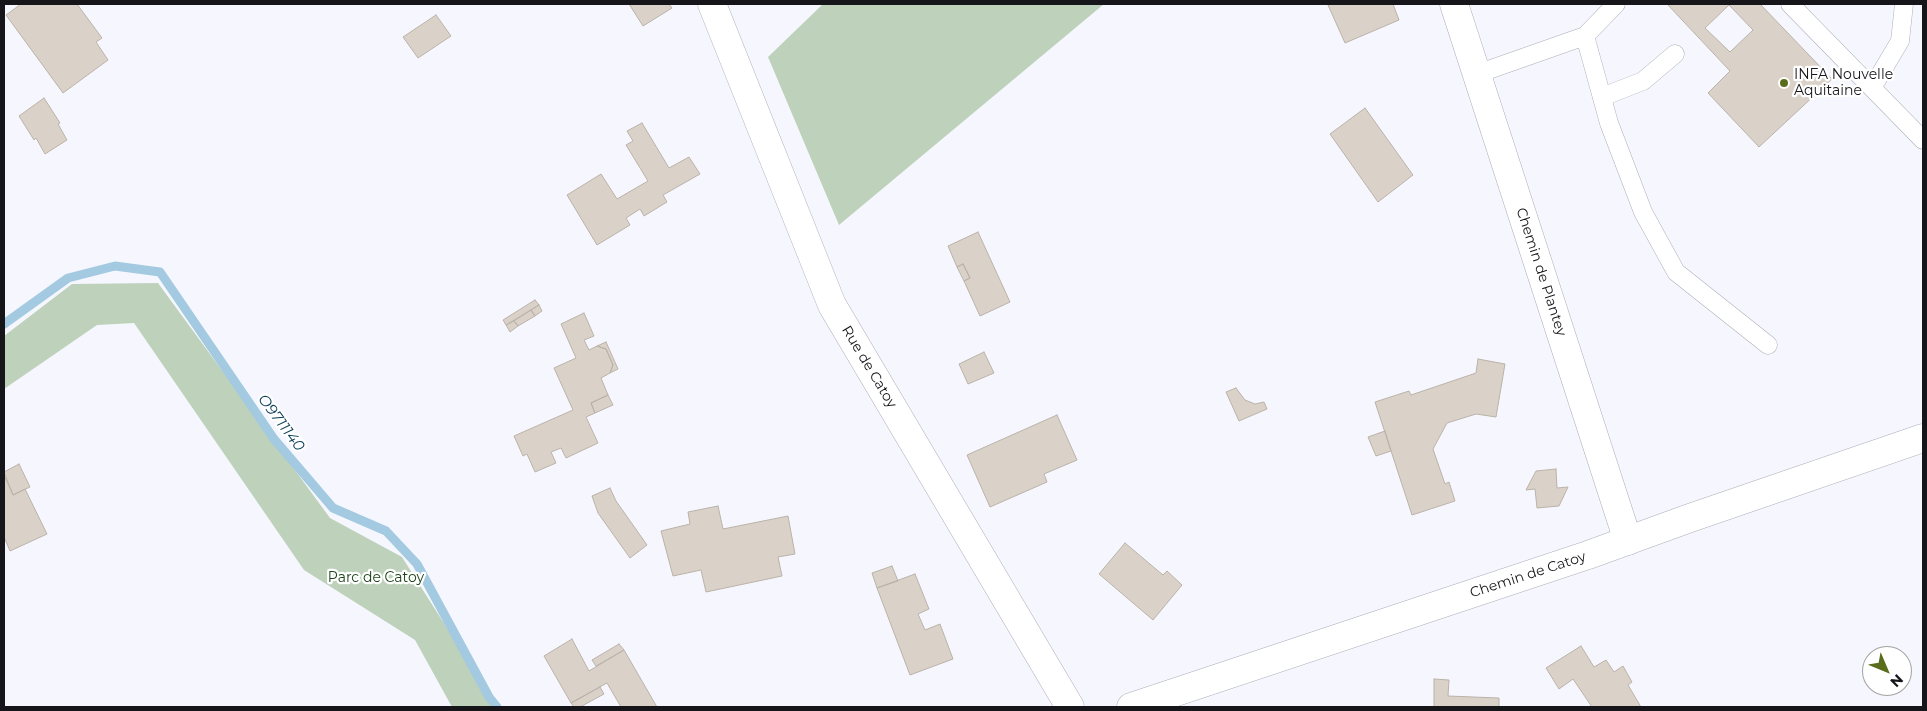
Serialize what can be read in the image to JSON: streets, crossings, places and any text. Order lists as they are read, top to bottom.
{
  "streets": {
    "street": ["Chemin de Plantey", "Rue de Catoy", "Chemin de Catoy"]
  },
  "crossings": [
    ["Chemin de Plantey", "Chemin de Catoy"]
  ],
  "water": ["O9711140"],
  "parks": ["Parc de Catoy"],
  "places": ["INFA Nouvelle Aquitaine"],
  "north": "bottom right"
}
